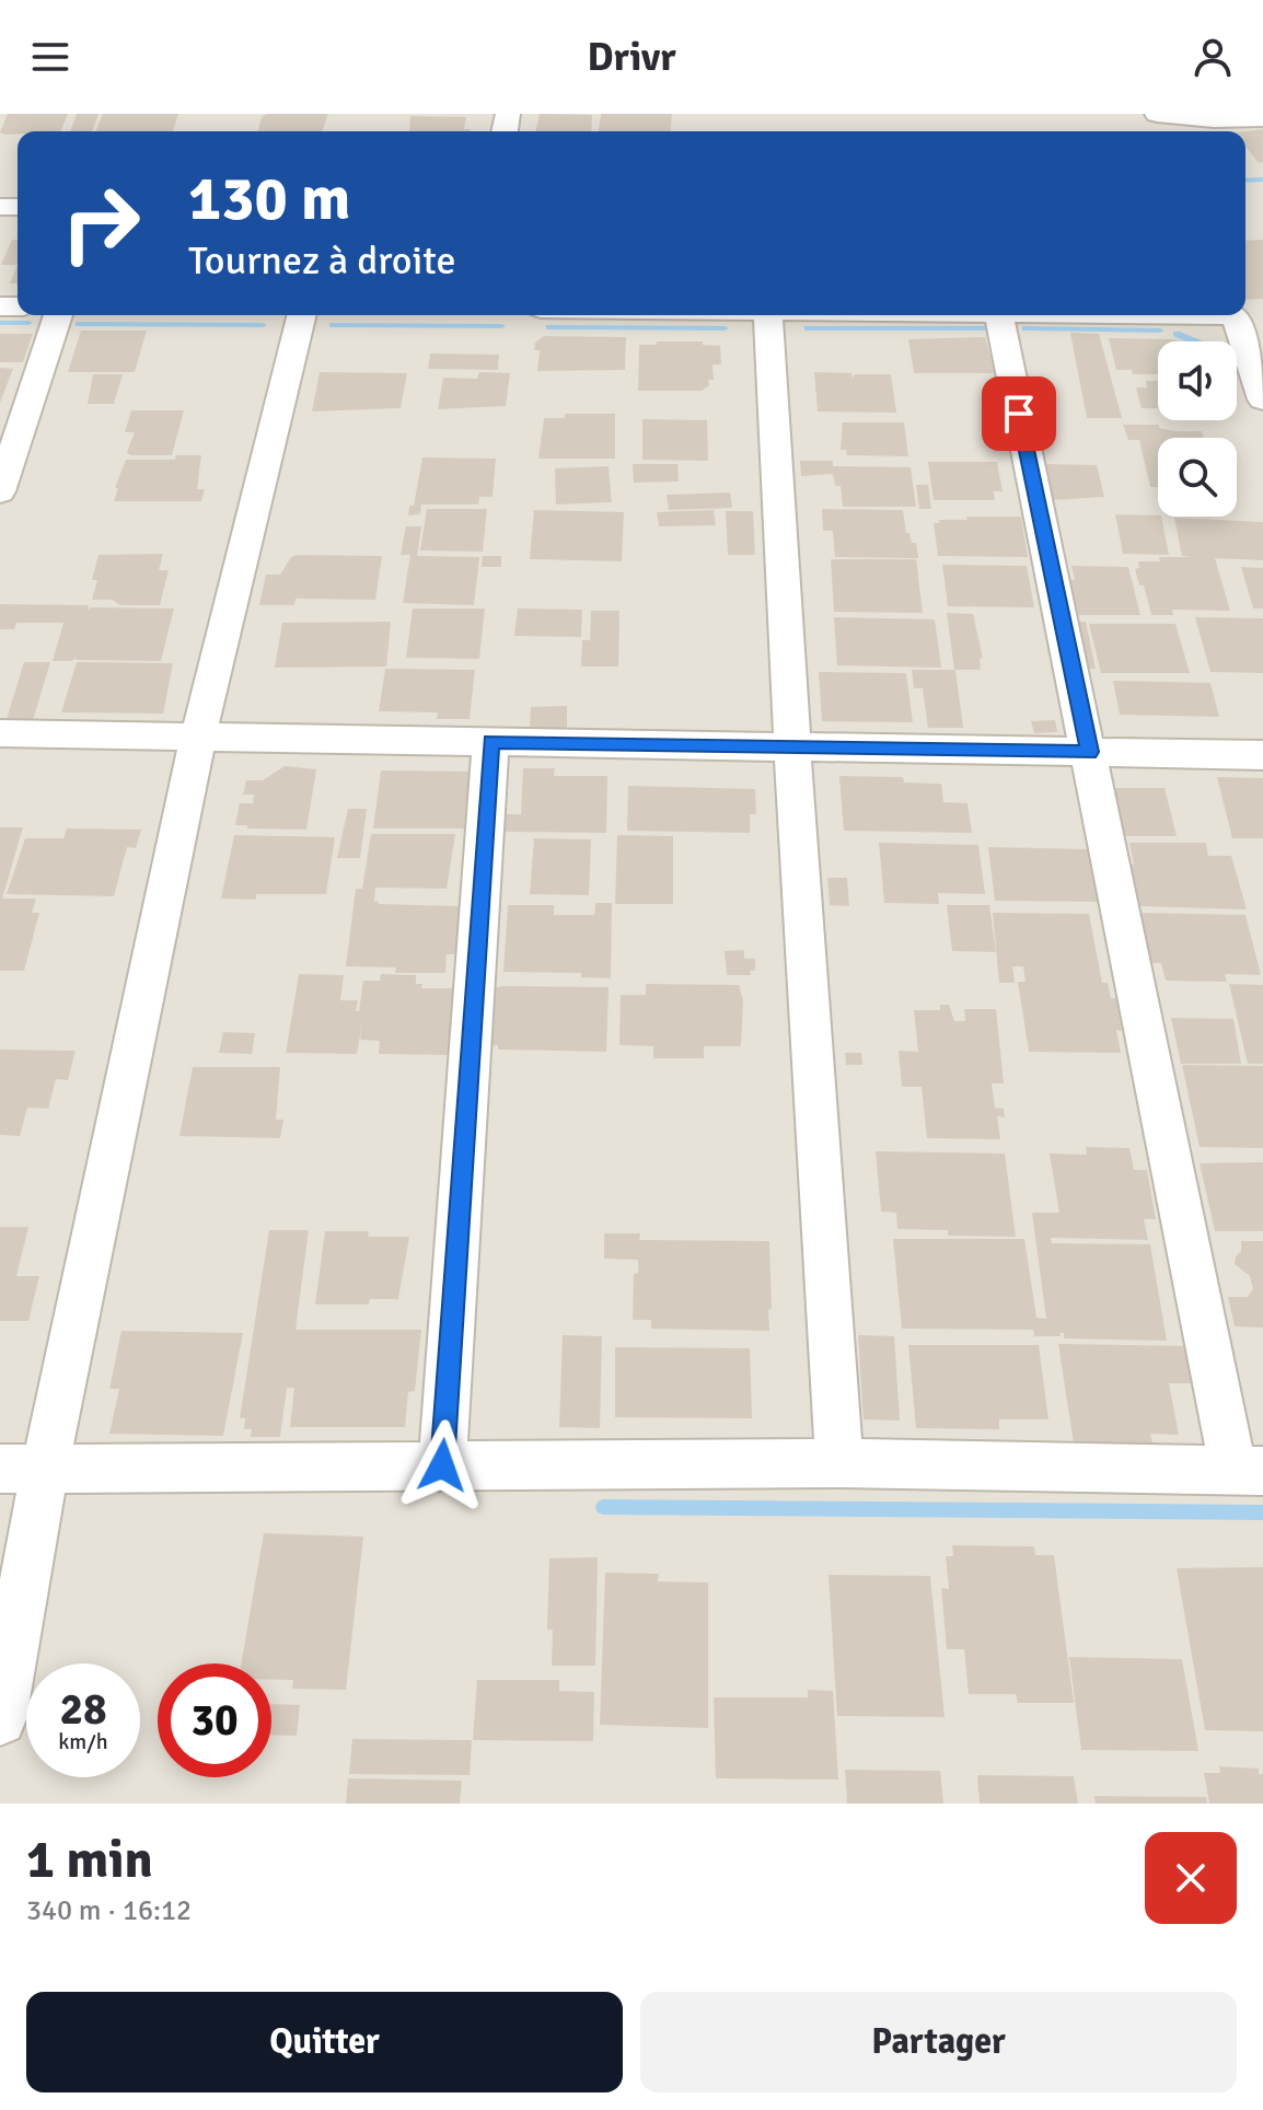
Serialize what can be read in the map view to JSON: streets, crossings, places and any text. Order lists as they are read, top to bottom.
{
  "page": {
    "header": "Drivr",
    "turn": ["130 m", "Tournez à droite"],
    "speed": "28 km/h",
    "limit": "30",
    "heading": ["1 min", "340 m · 16:12"],
    "buttons": ["Quitter", "Partager"]
  }
}
